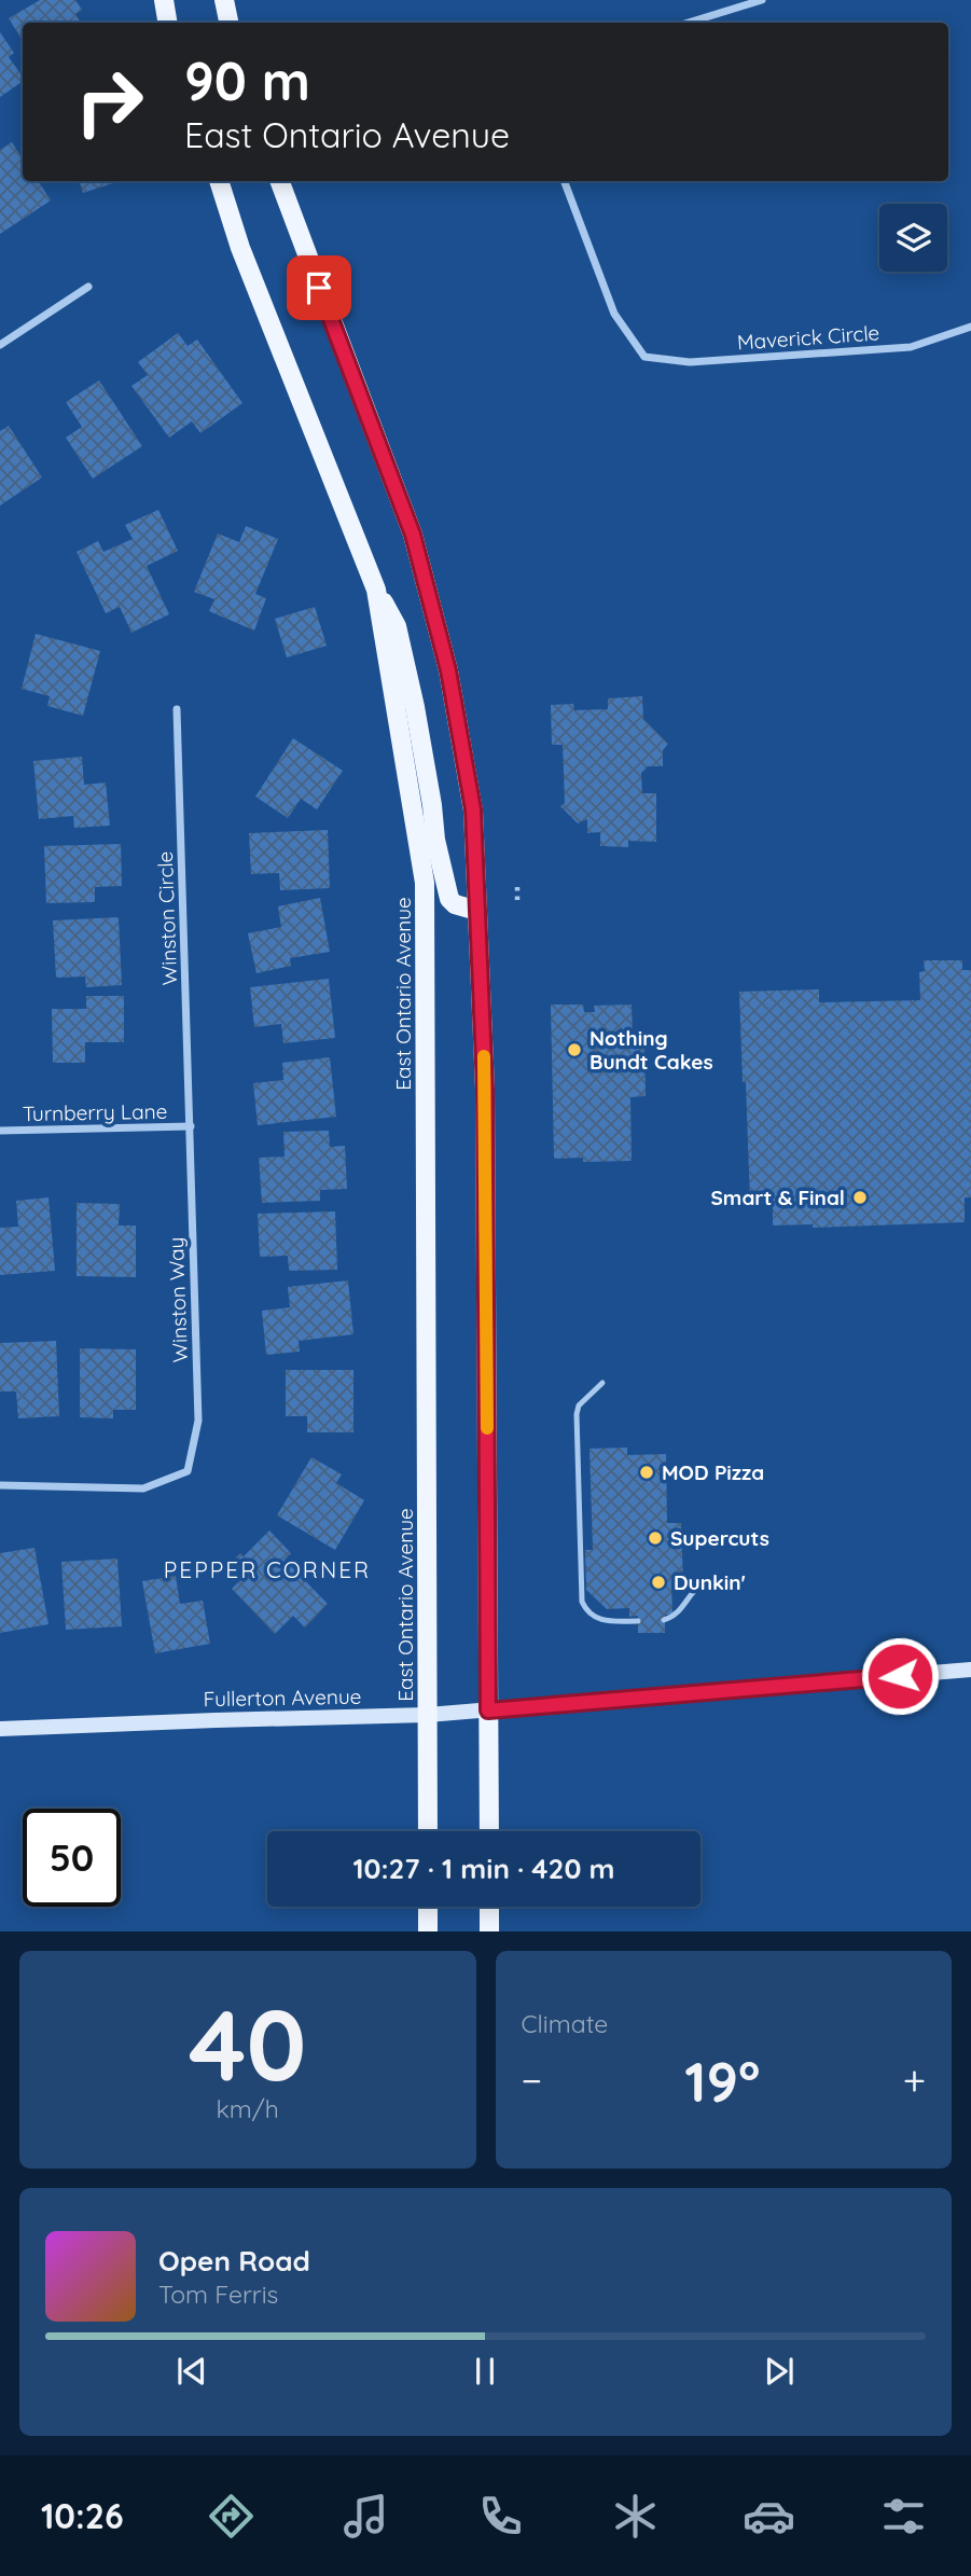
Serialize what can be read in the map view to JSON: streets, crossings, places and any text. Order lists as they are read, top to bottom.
{
  "streets": {
    "main road": ["East Ontario Avenue", "Fullerton Avenue"],
    "street": [
      "Maverick Circle",
      "Winston Circle",
      "Turnberry Lane",
      "Winston Way"
    ]
  },
  "crossings": [
    ["Winston Circle", "Turnberry Lane"],
    ["Winston Circle", "Winston Way"],
    ["East Ontario Avenue", "Fullerton Avenue"],
    ["Turnberry Lane", "Winston Way"]
  ],
  "districts": ["PEPPER CORNER"],
  "places": [
    "Nothing Bundt Cakes",
    "Smart & Final",
    "MOD Pizza",
    "Supercuts",
    "Dunkin'"
  ],
  "page": {
    "turn": ["90 m", "East Ontario Avenue"],
    "limit": "50",
    "trip": "10:27 · 1 min · 420 m",
    "tile": [
      ["40", "km/h"],
      "Climate"
    ],
    "heat": ["−", "19°", "+"],
    "song": ["Open Road", "Tom Ferris"],
    "tabs": "10:26"
  }
}
